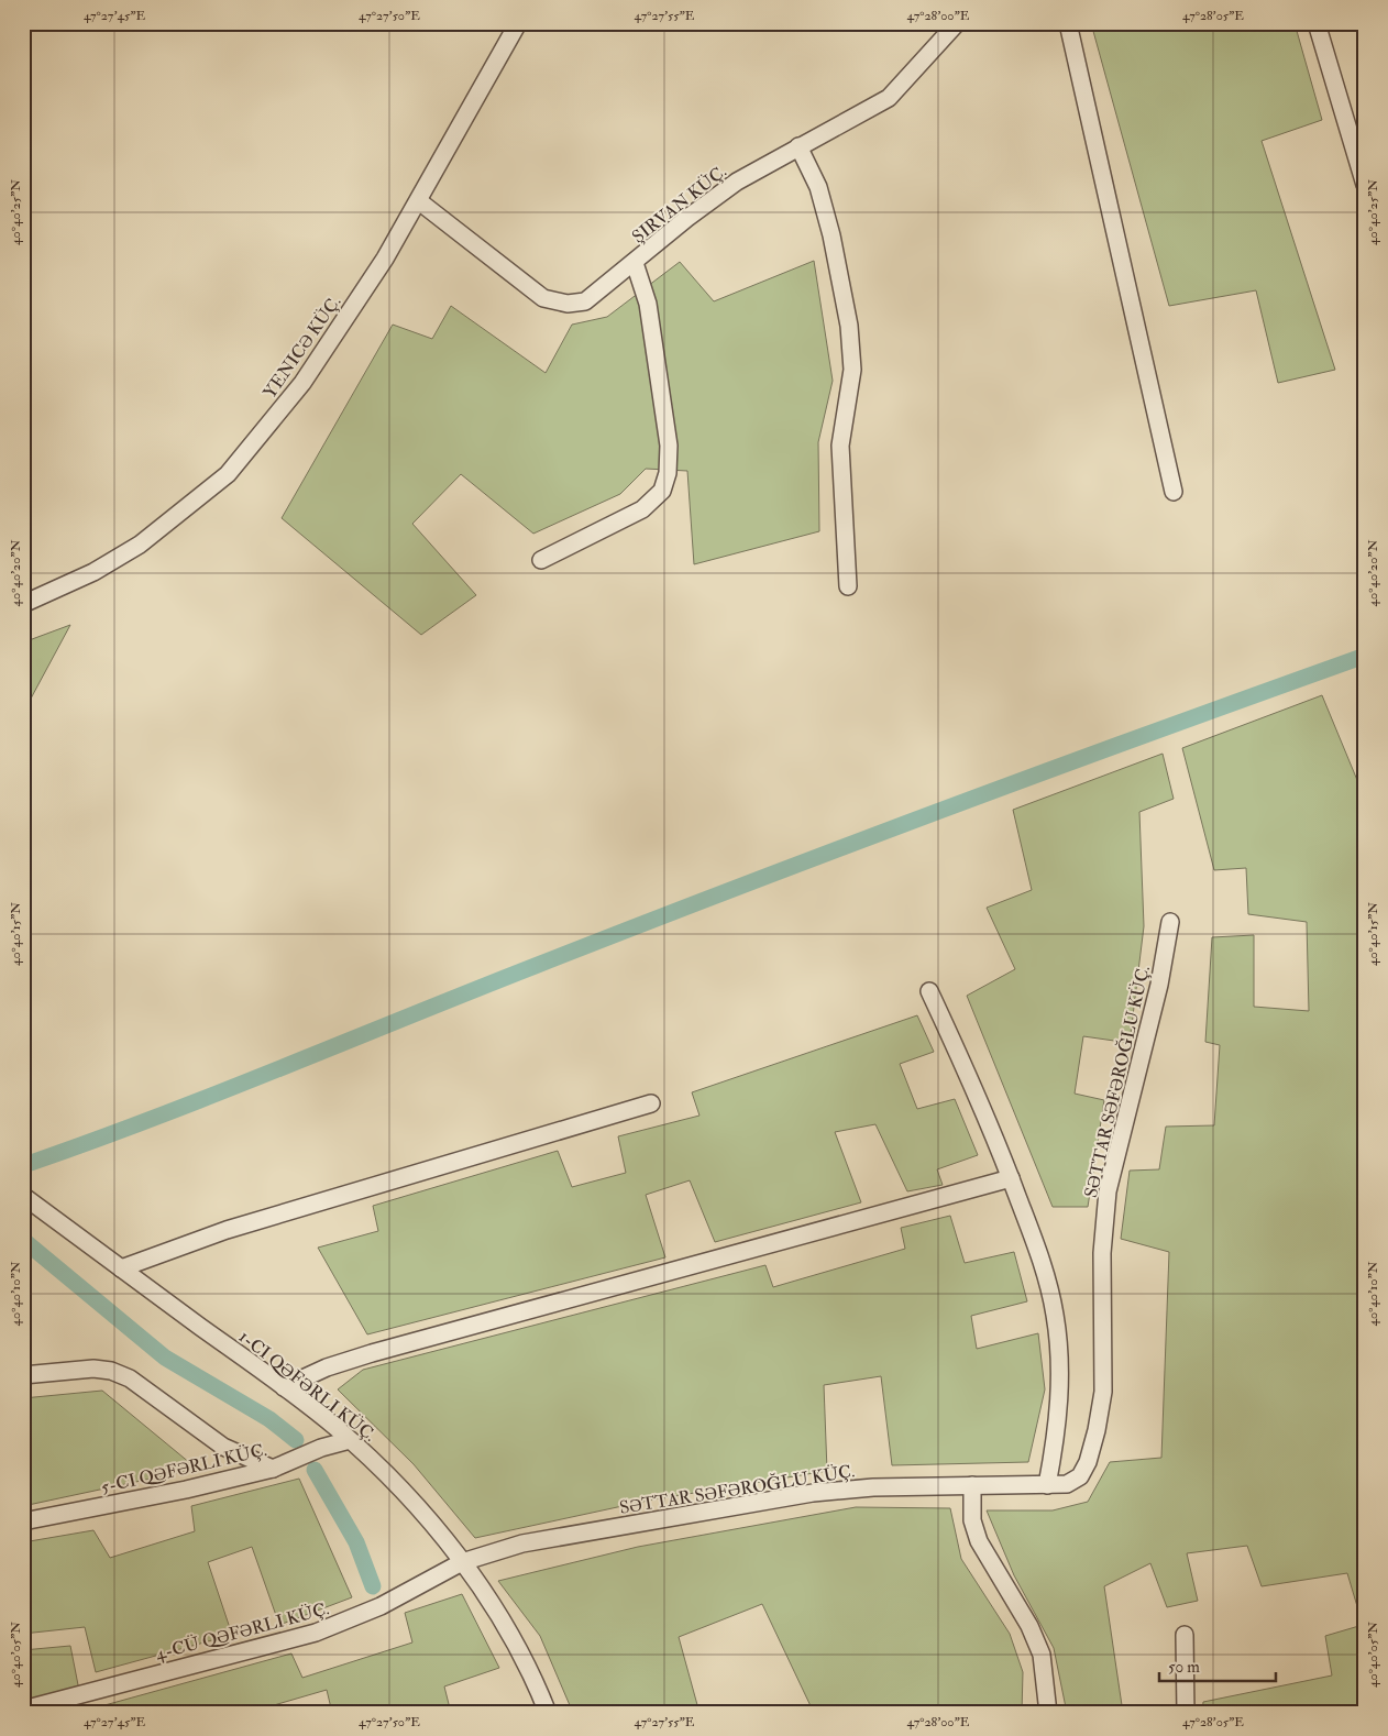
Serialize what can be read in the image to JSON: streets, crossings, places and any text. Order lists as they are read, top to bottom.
{
  "streets": {
    "street": [
      "ŞIRVAN KÜÇ.",
      "YENICƏ KÜÇ.",
      "SƏTTAR SƏFƏROĞLU KÜÇ.",
      "1-CI QƏFƏRLI KÜÇ.",
      "5-CI QƏFƏRLI KÜÇ.",
      "4-CÜ QƏFƏRLI KÜÇ."
    ]
  },
  "crossings": [
    ["ŞIRVAN KÜÇ.", "YENICƏ KÜÇ."],
    ["SƏTTAR SƏFƏROĞLU KÜÇ.", "1-CI QƏFƏRLI KÜÇ."],
    ["SƏTTAR SƏFƏROĞLU KÜÇ.", "4-CÜ QƏFƏRLI KÜÇ."],
    ["1-CI QƏFƏRLI KÜÇ.", "5-CI QƏFƏRLI KÜÇ."],
    ["1-CI QƏFƏRLI KÜÇ.", "4-CÜ QƏFƏRLI KÜÇ."]
  ],
  "scale_bar": "50 m",
  "coordinates": [
    "47°27'45\"E",
    "47°27'50\"E",
    "47°27'55\"E",
    "47°28'00\"E",
    "47°28'05\"E",
    "40°40'25\"N",
    "40°40'20\"N",
    "40°40'15\"N",
    "40°40'10\"N",
    "40°40'05\"N"
  ]
}
